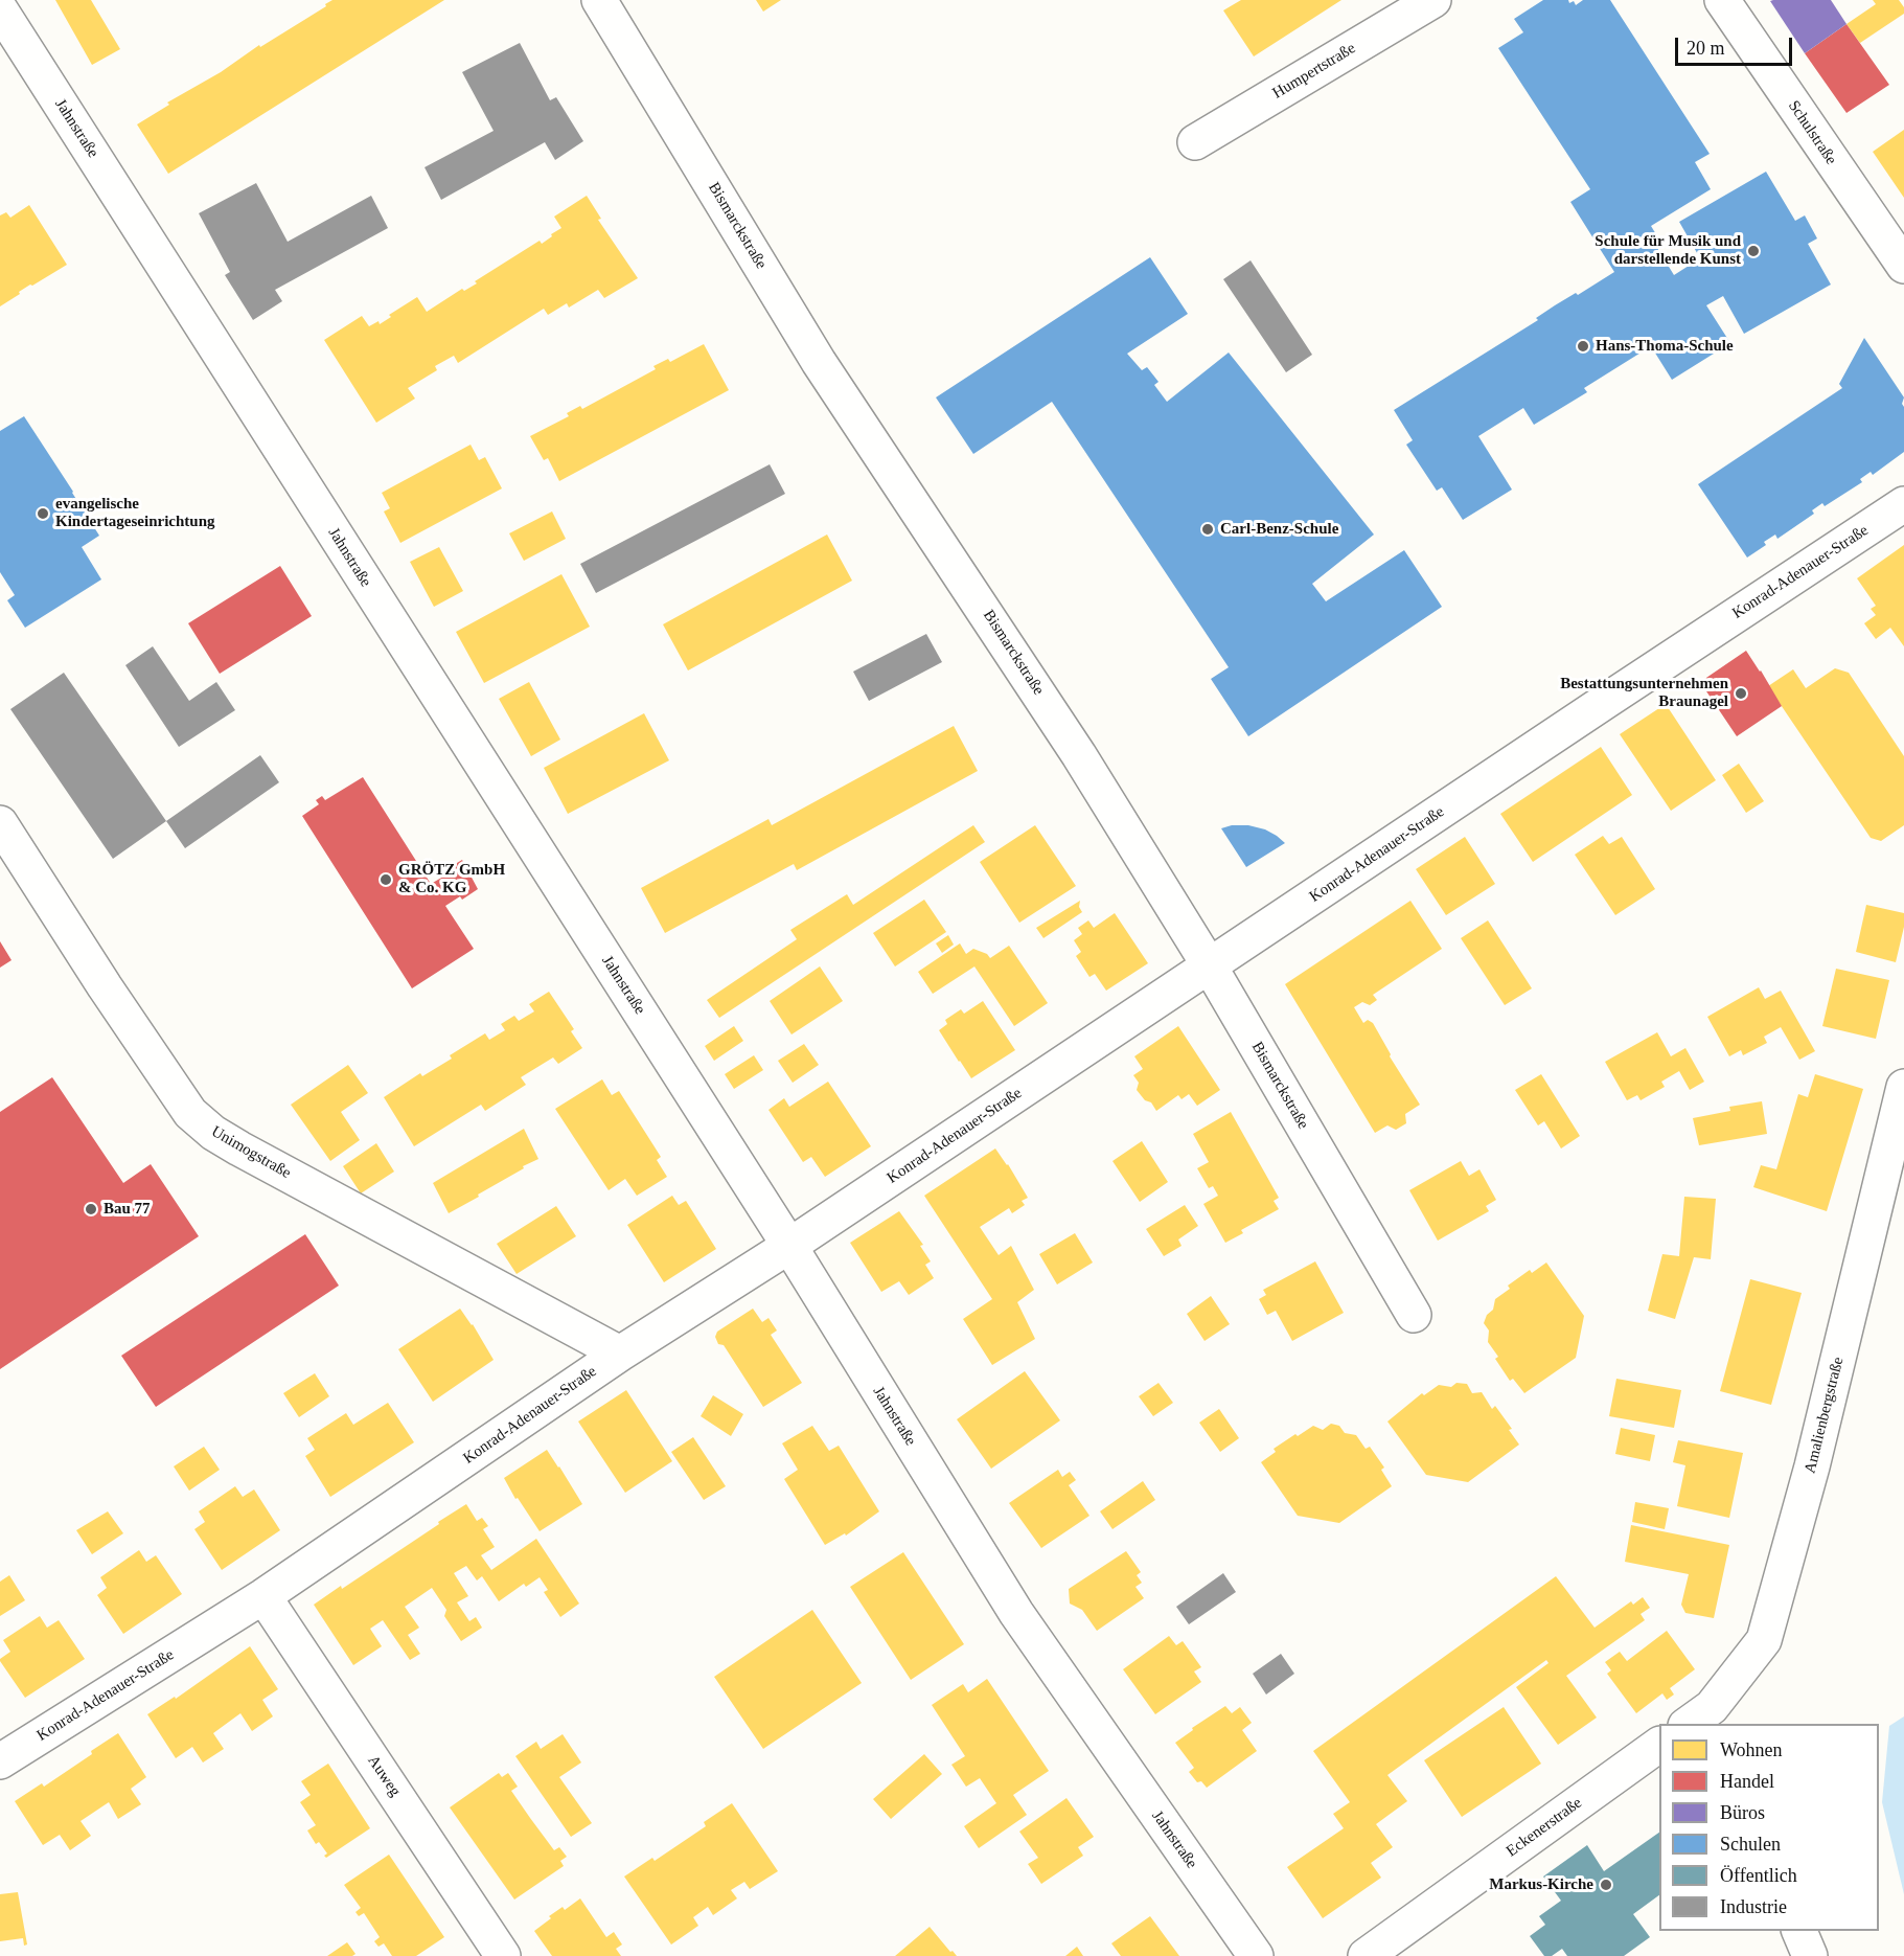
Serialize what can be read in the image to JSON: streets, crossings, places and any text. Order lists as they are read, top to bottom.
{
  "streets": {
    "street": [
      "Humpertstraße",
      "Jahnstraße",
      "Schulstraße",
      "Bismarckstraße",
      "Konrad-Adenauer-Straße",
      "Unimogstraße",
      "Amalienbergstraße",
      "Auweg",
      "Eckenerstraße"
    ]
  },
  "crossings": [
    ["Jahnstraße", "Konrad-Adenauer-Straße"],
    ["Bismarckstraße", "Konrad-Adenauer-Straße"],
    ["Konrad-Adenauer-Straße", "Unimogstraße"],
    ["Konrad-Adenauer-Straße", "Auweg"]
  ],
  "places": [
    "Schule für Musik und darstellende Kunst",
    "Hans-Thoma-Schule",
    "evangelische Kindertageseinrichtung",
    "Carl-Benz-Schule",
    "Bestattungsunternehmen Braunagel",
    "GRÖTZ GmbH & Co. KG",
    "Bau 77",
    "Markus-Kirche"
  ],
  "legend": [
    "Wohnen",
    "Handel",
    "Büros",
    "Schulen",
    "Öffentlich",
    "Industrie"
  ],
  "scale_bar": "20 m"
}
